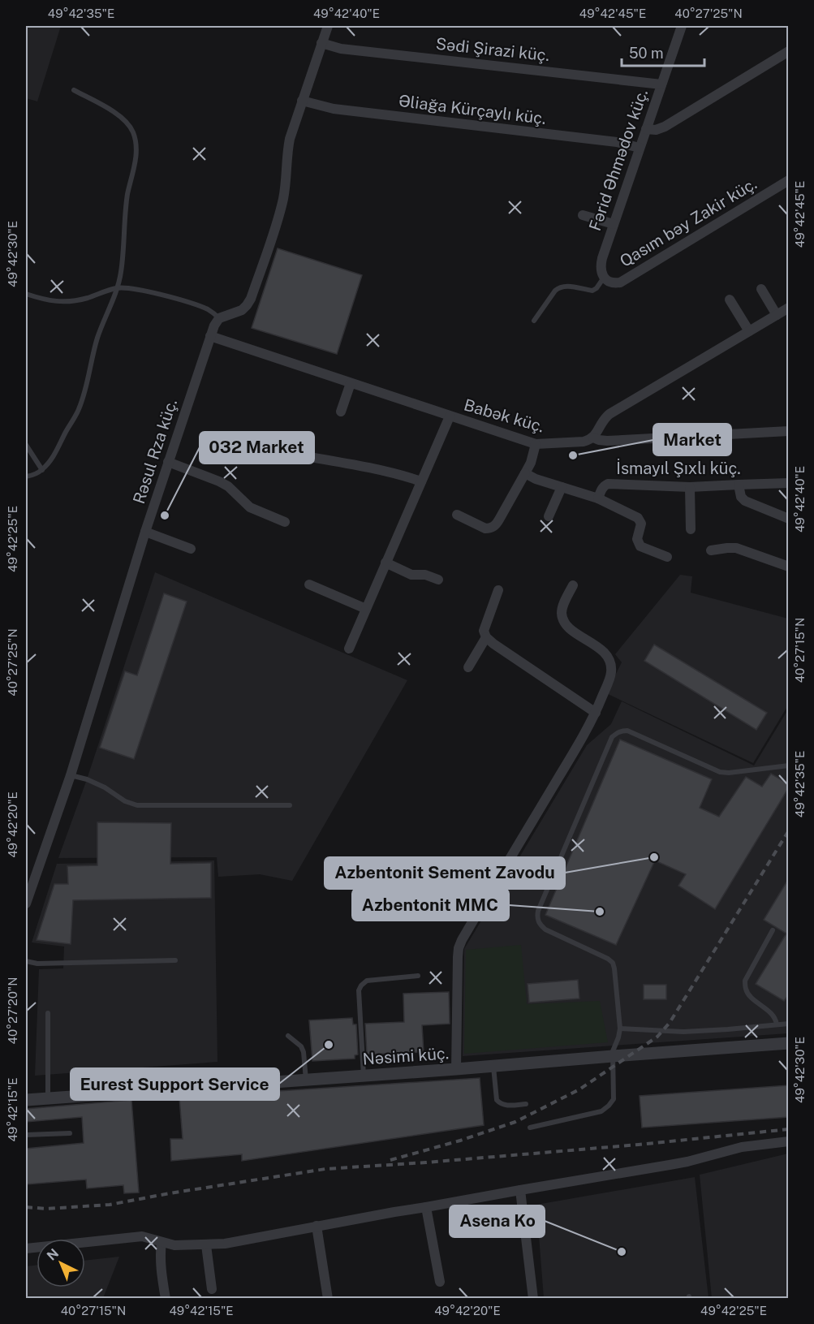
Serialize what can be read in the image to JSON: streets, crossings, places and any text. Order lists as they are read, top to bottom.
{
  "streets": {
    "street": [
      "Sədi Şirazi küç.",
      "Əliağa Kürçaylı küç.",
      "Fərid Əhmədov küç.",
      "Qasım bəy Zakir küç.",
      "Babək küç.",
      "Rəsul Rza küç.",
      "İsmayıl Şıxlı küç.",
      "Nəsimi küç."
    ]
  },
  "crossings": [
    ["Sədi Şirazi küç.", "Fərid Əhmədov küç."],
    ["Əliağa Kürçaylı küç.", "Fərid Əhmədov küç."],
    ["Fərid Əhmədov küç.", "Qasım bəy Zakir küç."],
    ["Babək küç.", "Rəsul Rza küç."]
  ],
  "places": [
    "Market",
    "032 Market",
    "Azbentonit Sement Zavodu",
    "Azbentonit MMC",
    "Eurest Support Service",
    "Asena Ko"
  ],
  "scale_bar": "50 m",
  "north": "top left",
  "coordinates": [
    "49°42'35\"E",
    "49°42'40\"E",
    "49°42'45\"E",
    "40°27'25\"N",
    "49°42'30\"E",
    "49°42'25\"E",
    "40°27'15\"N",
    "49°42'20\"E",
    "40°27'20\"N",
    "49°42'15\"E"
  ]
}
